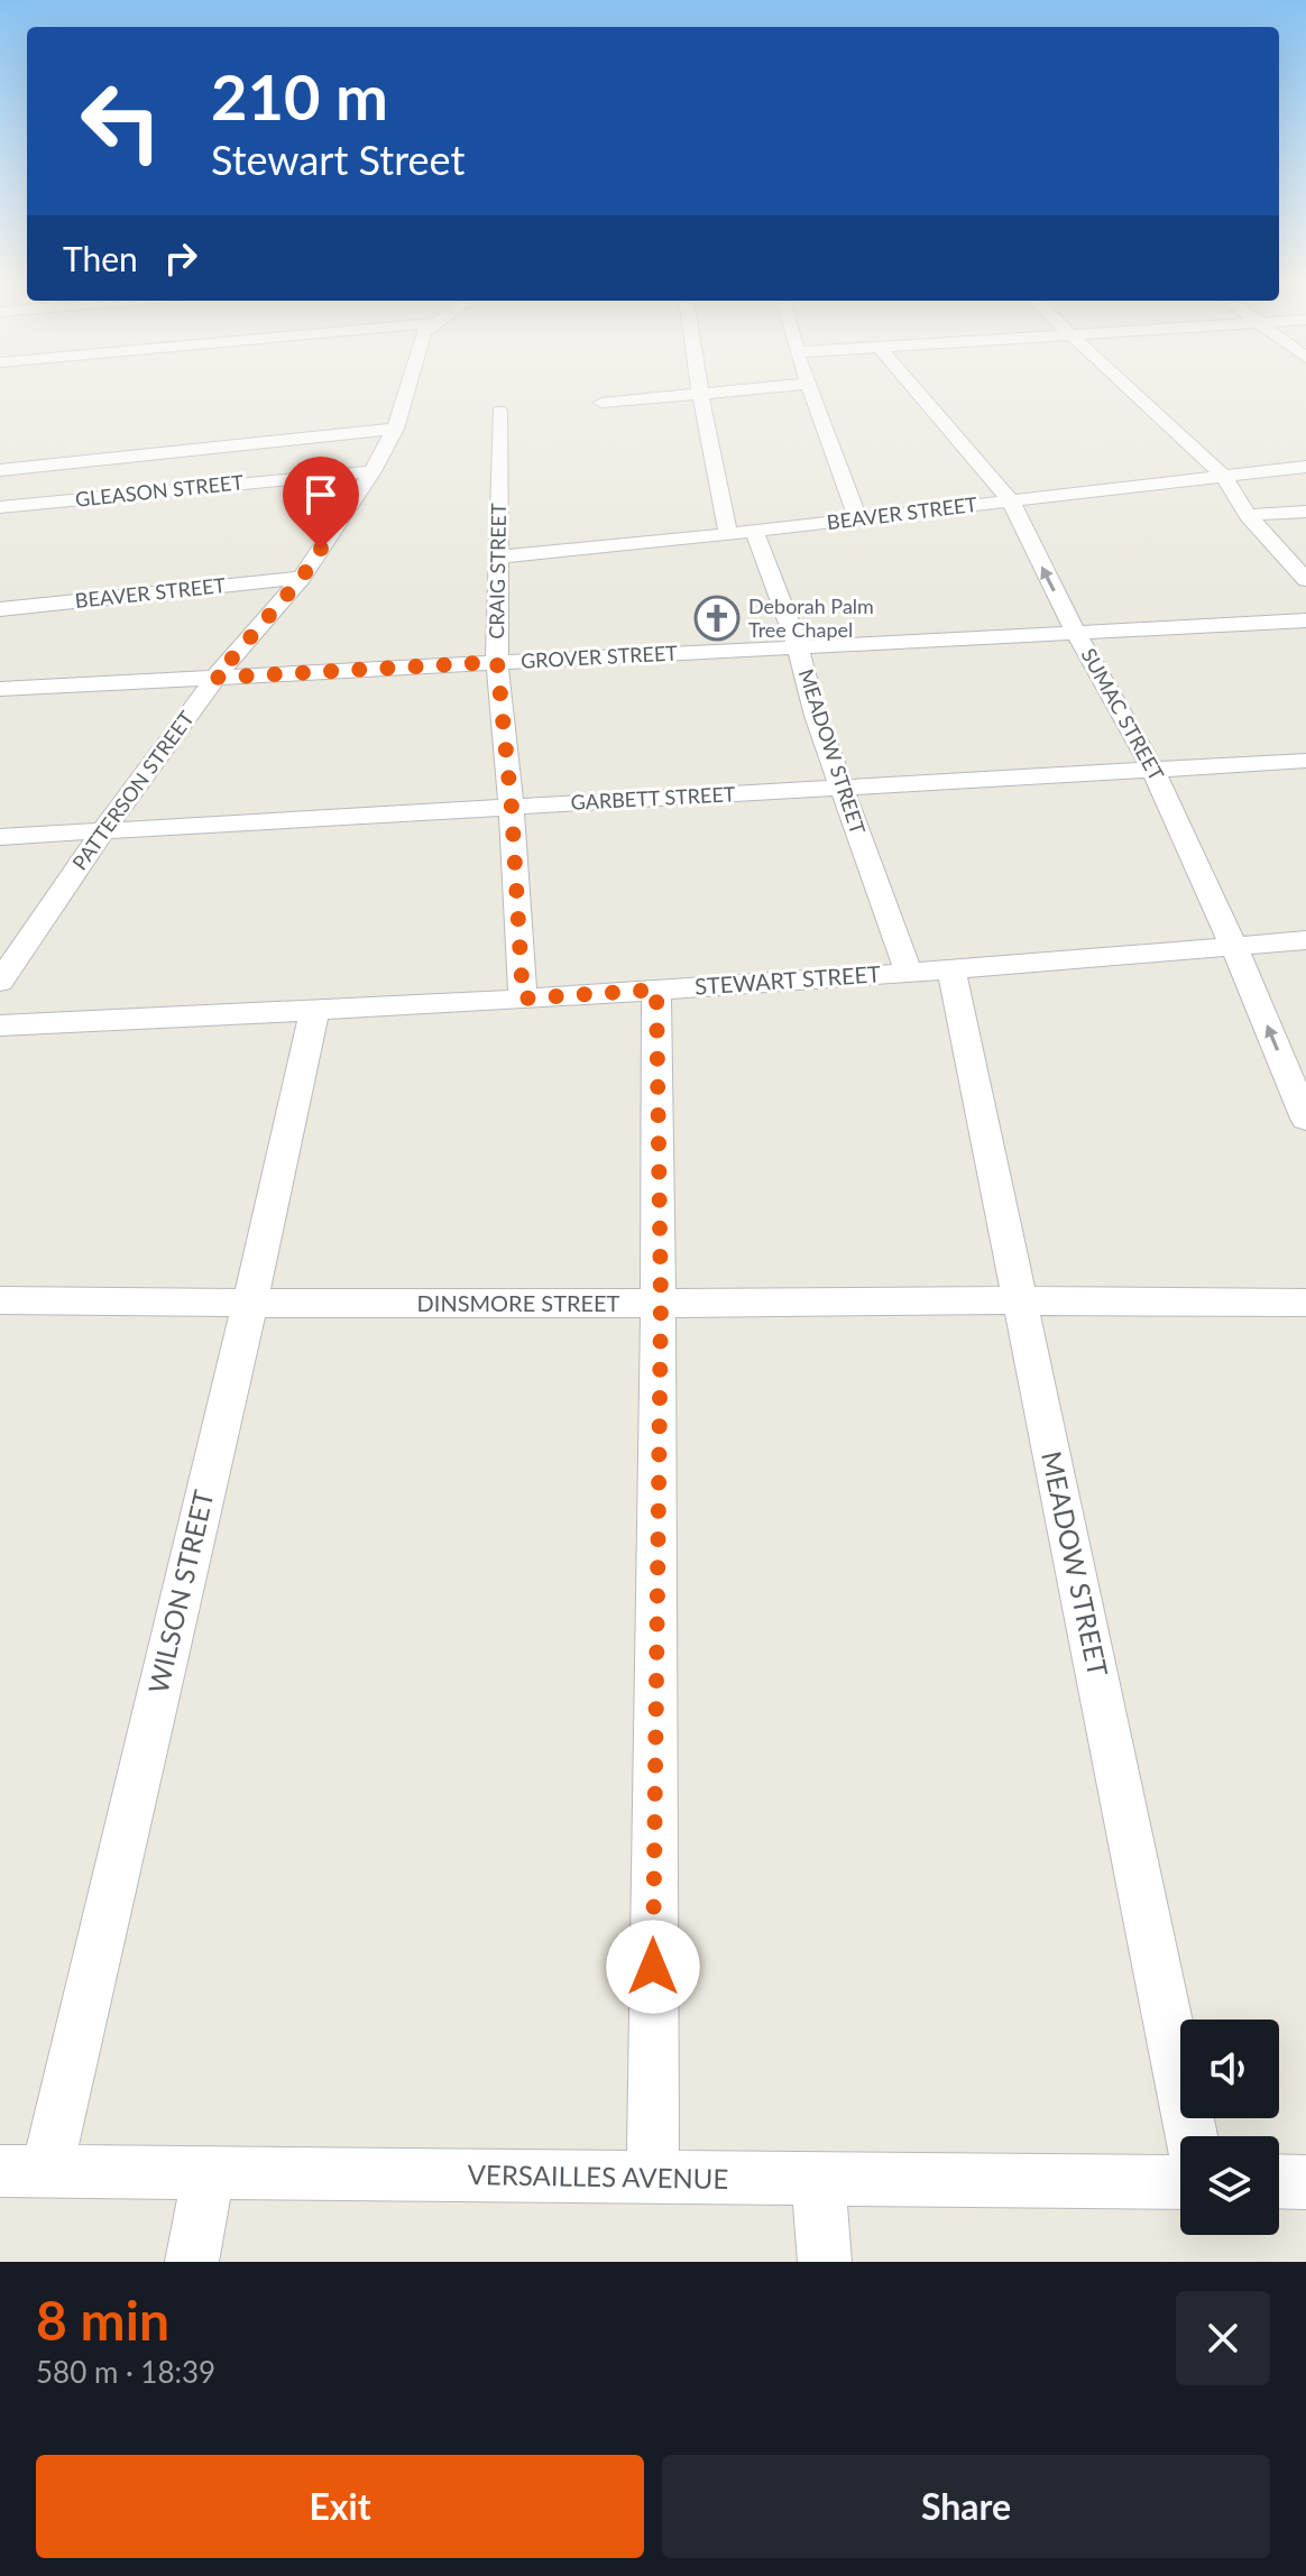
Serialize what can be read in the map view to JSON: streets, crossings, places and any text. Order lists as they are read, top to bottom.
{
  "streets": {
    "street": [
      "GLEASON STREET",
      "BEAVER STREET",
      "CRAIG STREET",
      "GROVER STREET",
      "SUMAC STREET",
      "MEADOW STREET",
      "PATTERSON STREET",
      "GARBETT STREET",
      "STEWART STREET",
      "DINSMORE STREET",
      "WILSON STREET",
      "VERSAILLES AVENUE"
    ]
  },
  "crossings": [
    ["GLEASON STREET", "PATTERSON STREET"],
    ["BEAVER STREET", "CRAIG STREET"],
    ["BEAVER STREET", "SUMAC STREET"],
    ["BEAVER STREET", "MEADOW STREET"],
    ["BEAVER STREET", "PATTERSON STREET"],
    ["CRAIG STREET", "GROVER STREET"],
    ["CRAIG STREET", "GARBETT STREET"],
    ["CRAIG STREET", "STEWART STREET"],
    ["GROVER STREET", "SUMAC STREET"],
    ["GROVER STREET", "MEADOW STREET"],
    ["GROVER STREET", "PATTERSON STREET"],
    ["SUMAC STREET", "GARBETT STREET"],
    ["SUMAC STREET", "STEWART STREET"],
    ["MEADOW STREET", "GARBETT STREET"],
    ["MEADOW STREET", "STEWART STREET"],
    ["MEADOW STREET", "DINSMORE STREET"],
    ["PATTERSON STREET", "GARBETT STREET"],
    ["STEWART STREET", "WILSON STREET"],
    ["DINSMORE STREET", "WILSON STREET"],
    ["WILSON STREET", "VERSAILLES AVENUE"]
  ],
  "places": {
    "church": ["Deborah Palm Tree Chapel"]
  },
  "page": {
    "turn": ["210 m", "Stewart Street"],
    "then": "Then",
    "heading": ["8 min", "580 m · 18:39"],
    "buttons": ["Exit", "Share"]
  }
}
